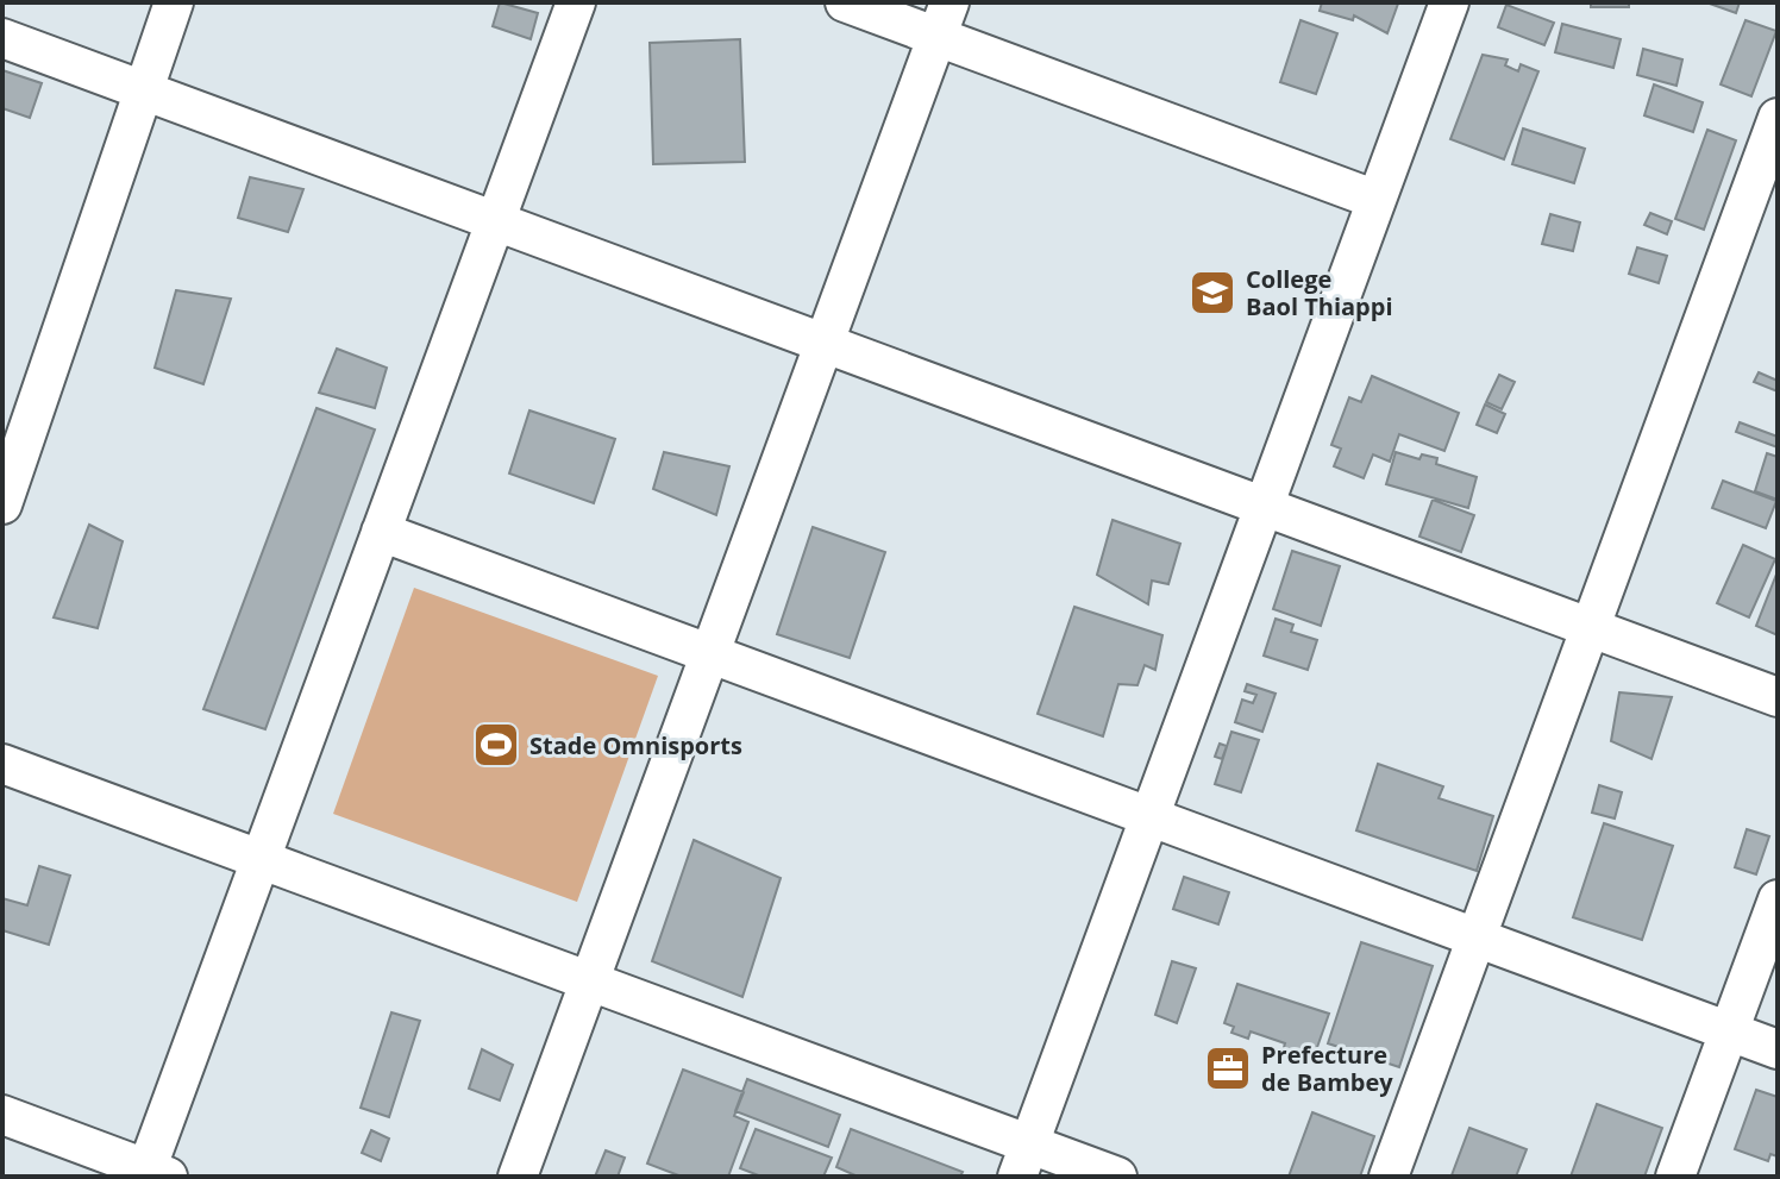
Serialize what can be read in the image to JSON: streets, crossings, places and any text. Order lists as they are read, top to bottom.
{
  "places": {
    "school or university": ["College Baol Thiappi"],
    "sports": ["Stade Omnisports"],
    "office": ["Prefecture de Bambey"]
  }
}
